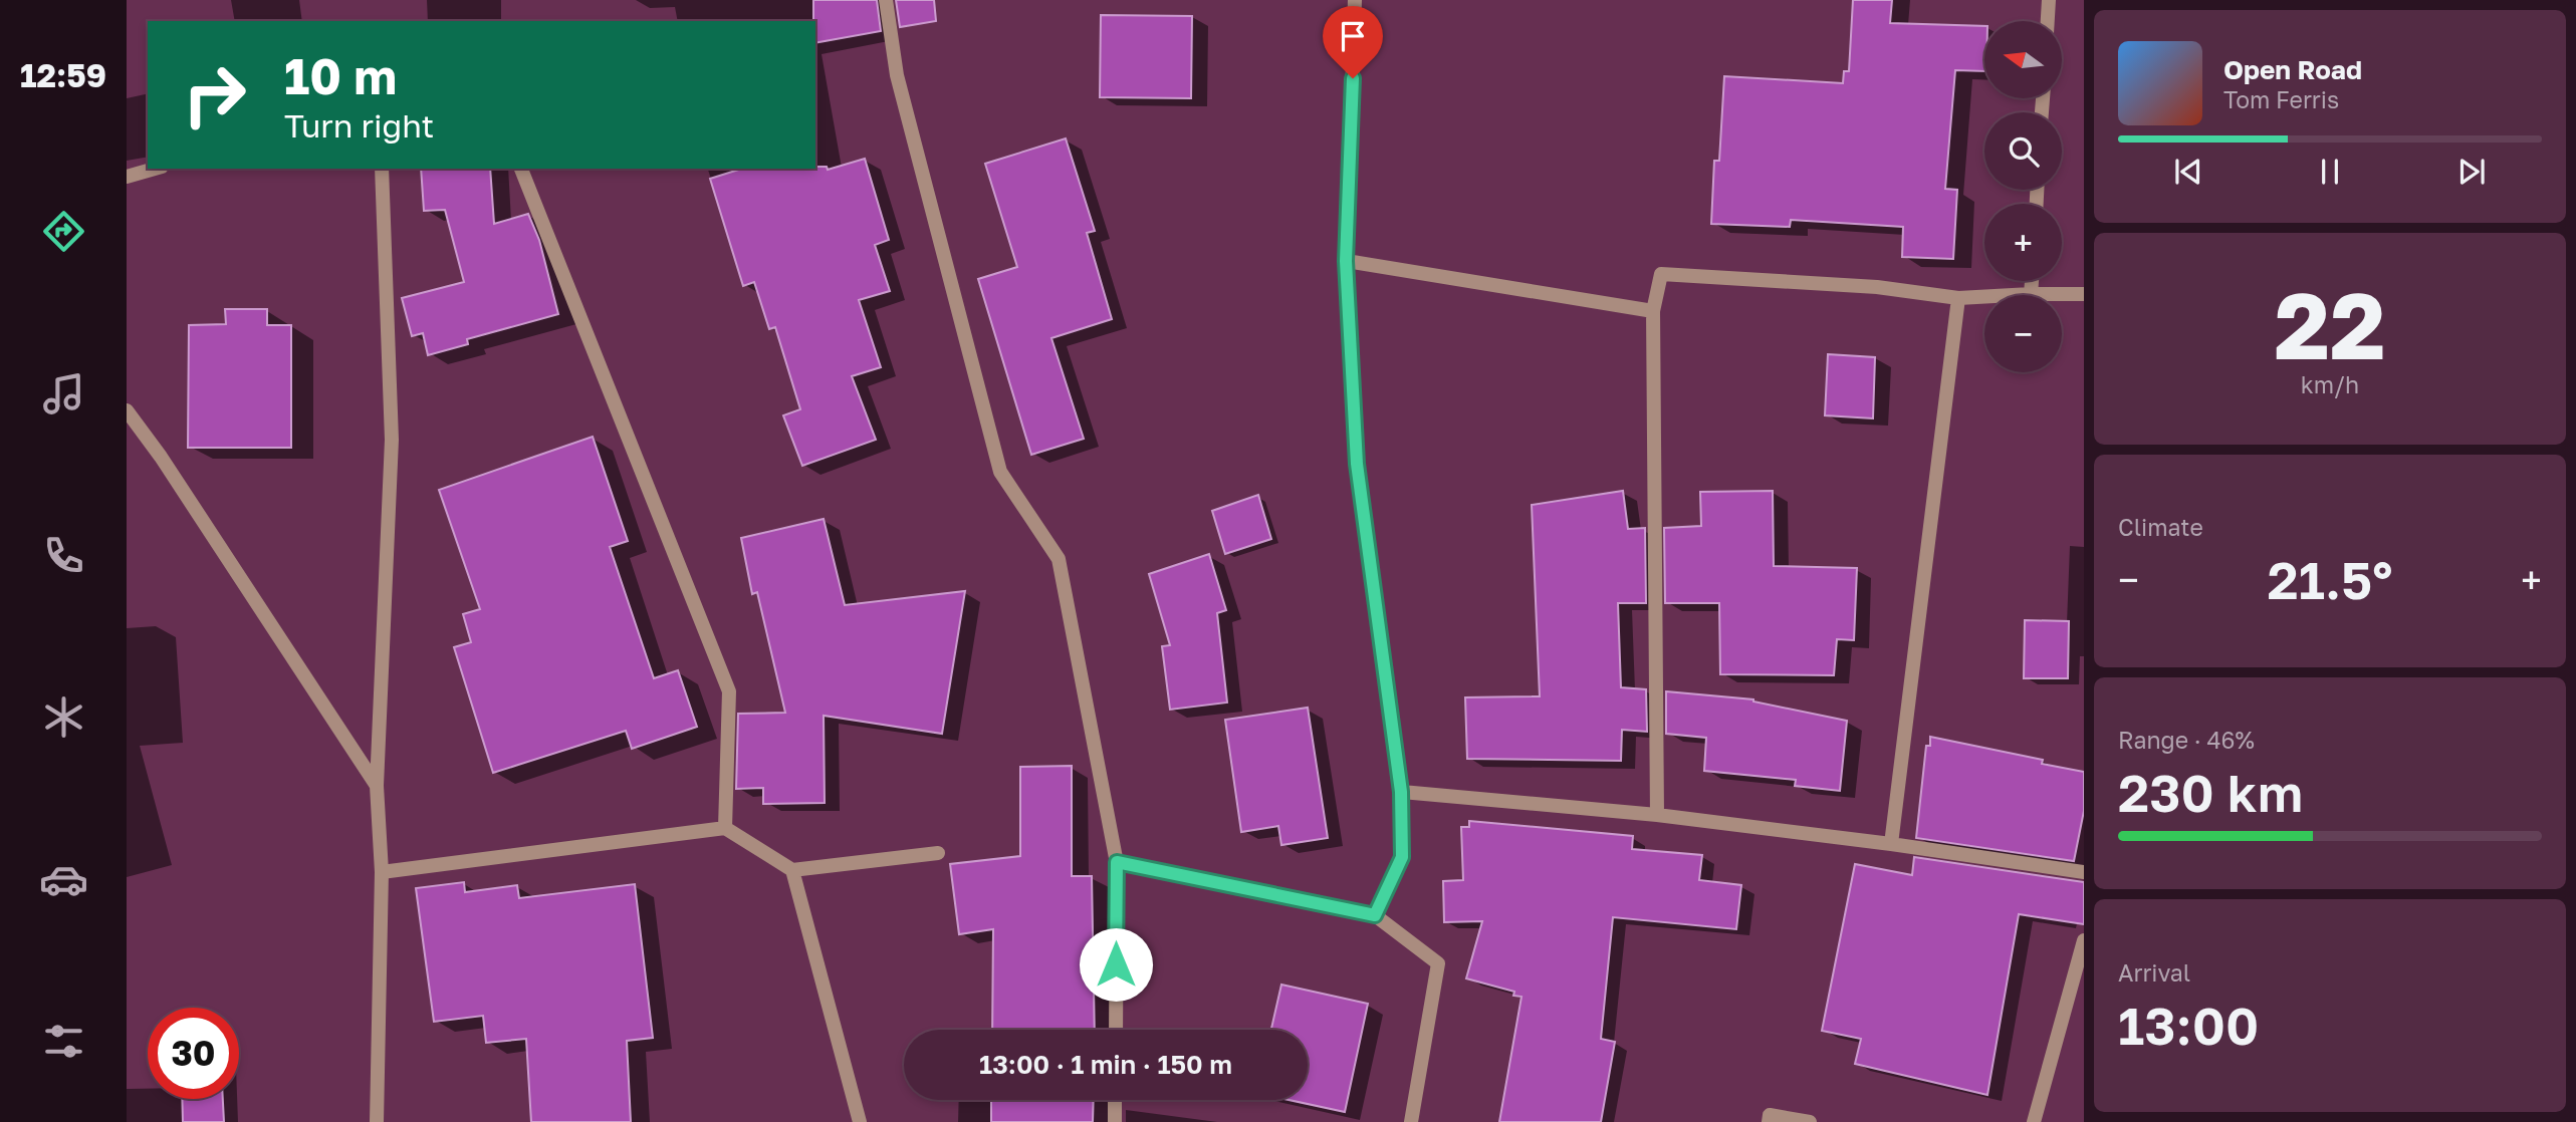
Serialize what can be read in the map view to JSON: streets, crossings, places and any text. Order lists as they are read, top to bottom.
{
  "north": "left",
  "page": {
    "tabs": "12:59",
    "map_buttons": ["+", "−"],
    "turn": ["10 m", "Turn right"],
    "song": ["Open Road", "Tom Ferris"],
    "tile": [
      ["22", "km/h"],
      "Climate",
      ["Range · 46%", "230 km"],
      ["Arrival", "13:00"]
    ],
    "heat": ["−", "21.5°", "+"],
    "limit": "30",
    "trip": "13:00 · 1 min · 150 m"
  }
}
